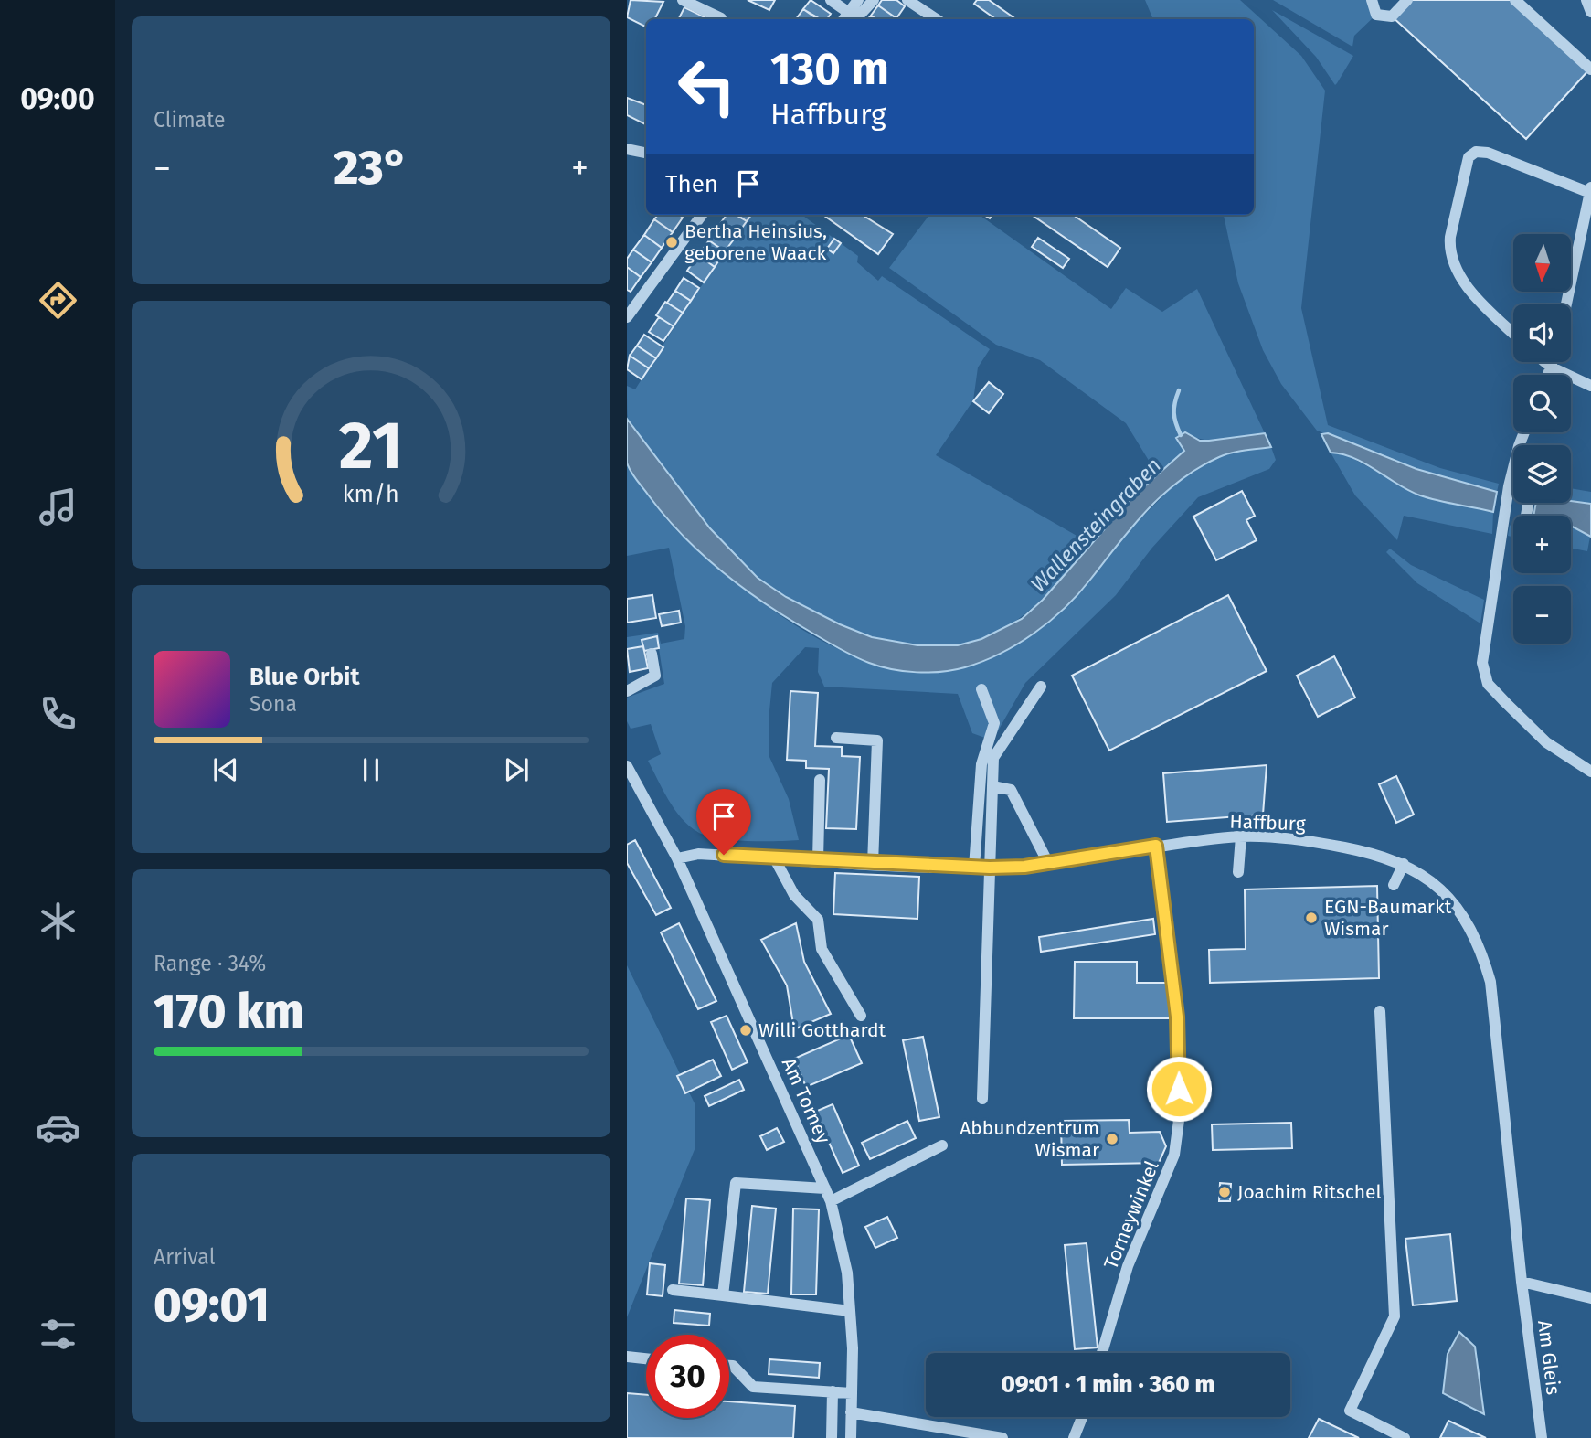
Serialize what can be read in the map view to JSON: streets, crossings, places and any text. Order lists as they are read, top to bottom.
{
  "streets": {
    "street": [
      "Haffburg",
      "Am Torney",
      "Torneywinkel",
      "Am Gleis"
    ]
  },
  "crossings": [
    ["Haffburg", "Am Torney"],
    ["Haffburg", "Torneywinkel"],
    ["Haffburg", "Am Gleis"]
  ],
  "water": ["Wallensteingraben"],
  "places": [
    "Bertha Heinsius, geborene Waack",
    "EGN-Baumarkt Wismar",
    "Willi Gotthardt",
    "Abbundzentrum Wismar",
    "Joachim Ritschel"
  ],
  "north": "bottom",
  "page": {
    "tabs": "09:00",
    "tile": [
      "Climate",
      ["Range · 34%", "170 km"],
      ["Arrival", "09:01"]
    ],
    "turn": ["130 m", "Haffburg"],
    "heat": ["−", "23°", "+"],
    "then": "Then",
    "map_buttons": ["+", "−"],
    "song": ["Blue Orbit", "Sona"],
    "limit": "30",
    "trip": "09:01 · 1 min · 360 m",
    "gauge": ["21", "km/h"]
  }
}
